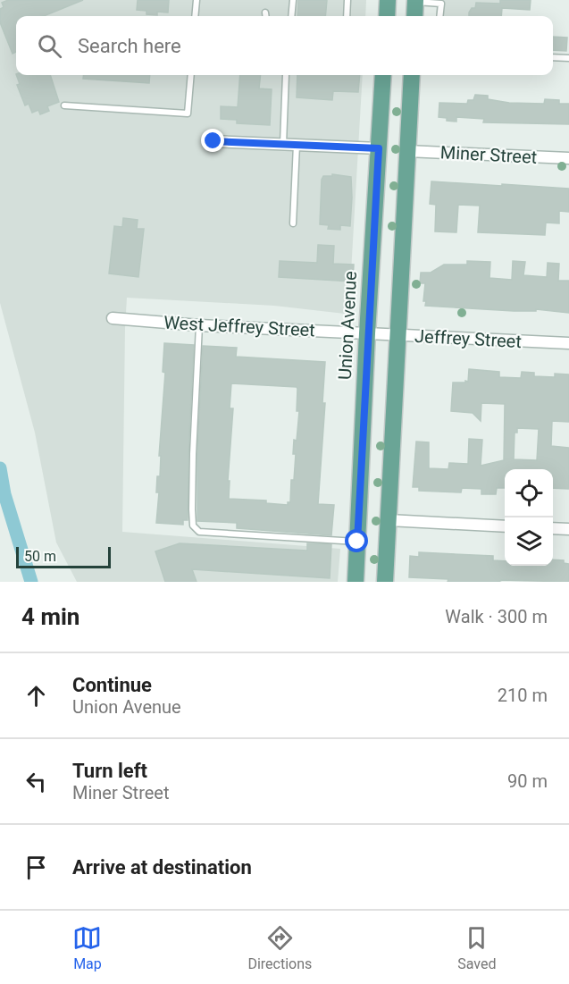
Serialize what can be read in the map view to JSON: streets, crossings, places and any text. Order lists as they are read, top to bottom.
{
  "streets": {
    "main road": ["Union Avenue"],
    "street": ["Miner Street", "West Jeffrey Street", "Jeffrey Street"]
  },
  "crossings": [
    ["Union Avenue", "West Jeffrey Street"],
    ["Union Avenue", "Jeffrey Street"],
    ["West Jeffrey Street", "Jeffrey Street"]
  ],
  "scale_bar": "50 m",
  "page": {
    "search": "Search here",
    "scale": "50 m",
    "heading": ["4 min", "Walk · 300 m"],
    "list": [
      ["Continue", "Union Avenue", "210 m"],
      ["Turn left", "Miner Street", "90 m"],
      "Arrive at destination"
    ],
    "nav": ["Map", "Directions", "Saved"]
  }
}
